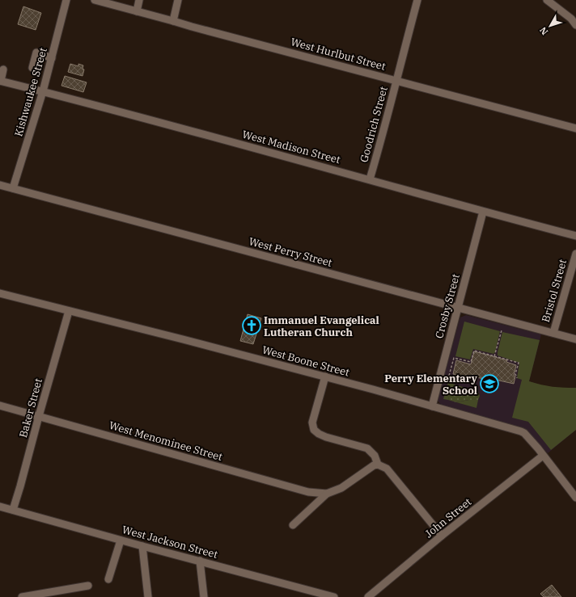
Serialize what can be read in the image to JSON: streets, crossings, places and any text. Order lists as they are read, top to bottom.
{
  "streets": {
    "street": [
      "West Hurlbut Street",
      "Kishwaukee Street",
      "Goodrich Street",
      "West Madison Street",
      "West Perry Street",
      "Bristol Street",
      "Crosby Street",
      "West Boone Street",
      "Baker Street",
      "West Menominee Street",
      "John Street",
      "West Jackson Street"
    ]
  },
  "crossings": [
    ["West Hurlbut Street", "Goodrich Street"],
    ["Kishwaukee Street", "West Madison Street"],
    ["Kishwaukee Street", "West Perry Street"],
    ["Goodrich Street", "West Madison Street"],
    ["West Madison Street", "Crosby Street"],
    ["West Perry Street", "Bristol Street"],
    ["West Perry Street", "Crosby Street"],
    ["Crosby Street", "West Boone Street"],
    ["West Boone Street", "Baker Street"],
    ["West Boone Street", "John Street"],
    ["Baker Street", "West Menominee Street"],
    ["Baker Street", "West Jackson Street"]
  ],
  "places": {
    "church": ["Immanuel Evangelical Lutheran Church"],
    "school or university": ["Perry Elementary School"]
  },
  "north": "bottom left"
}
